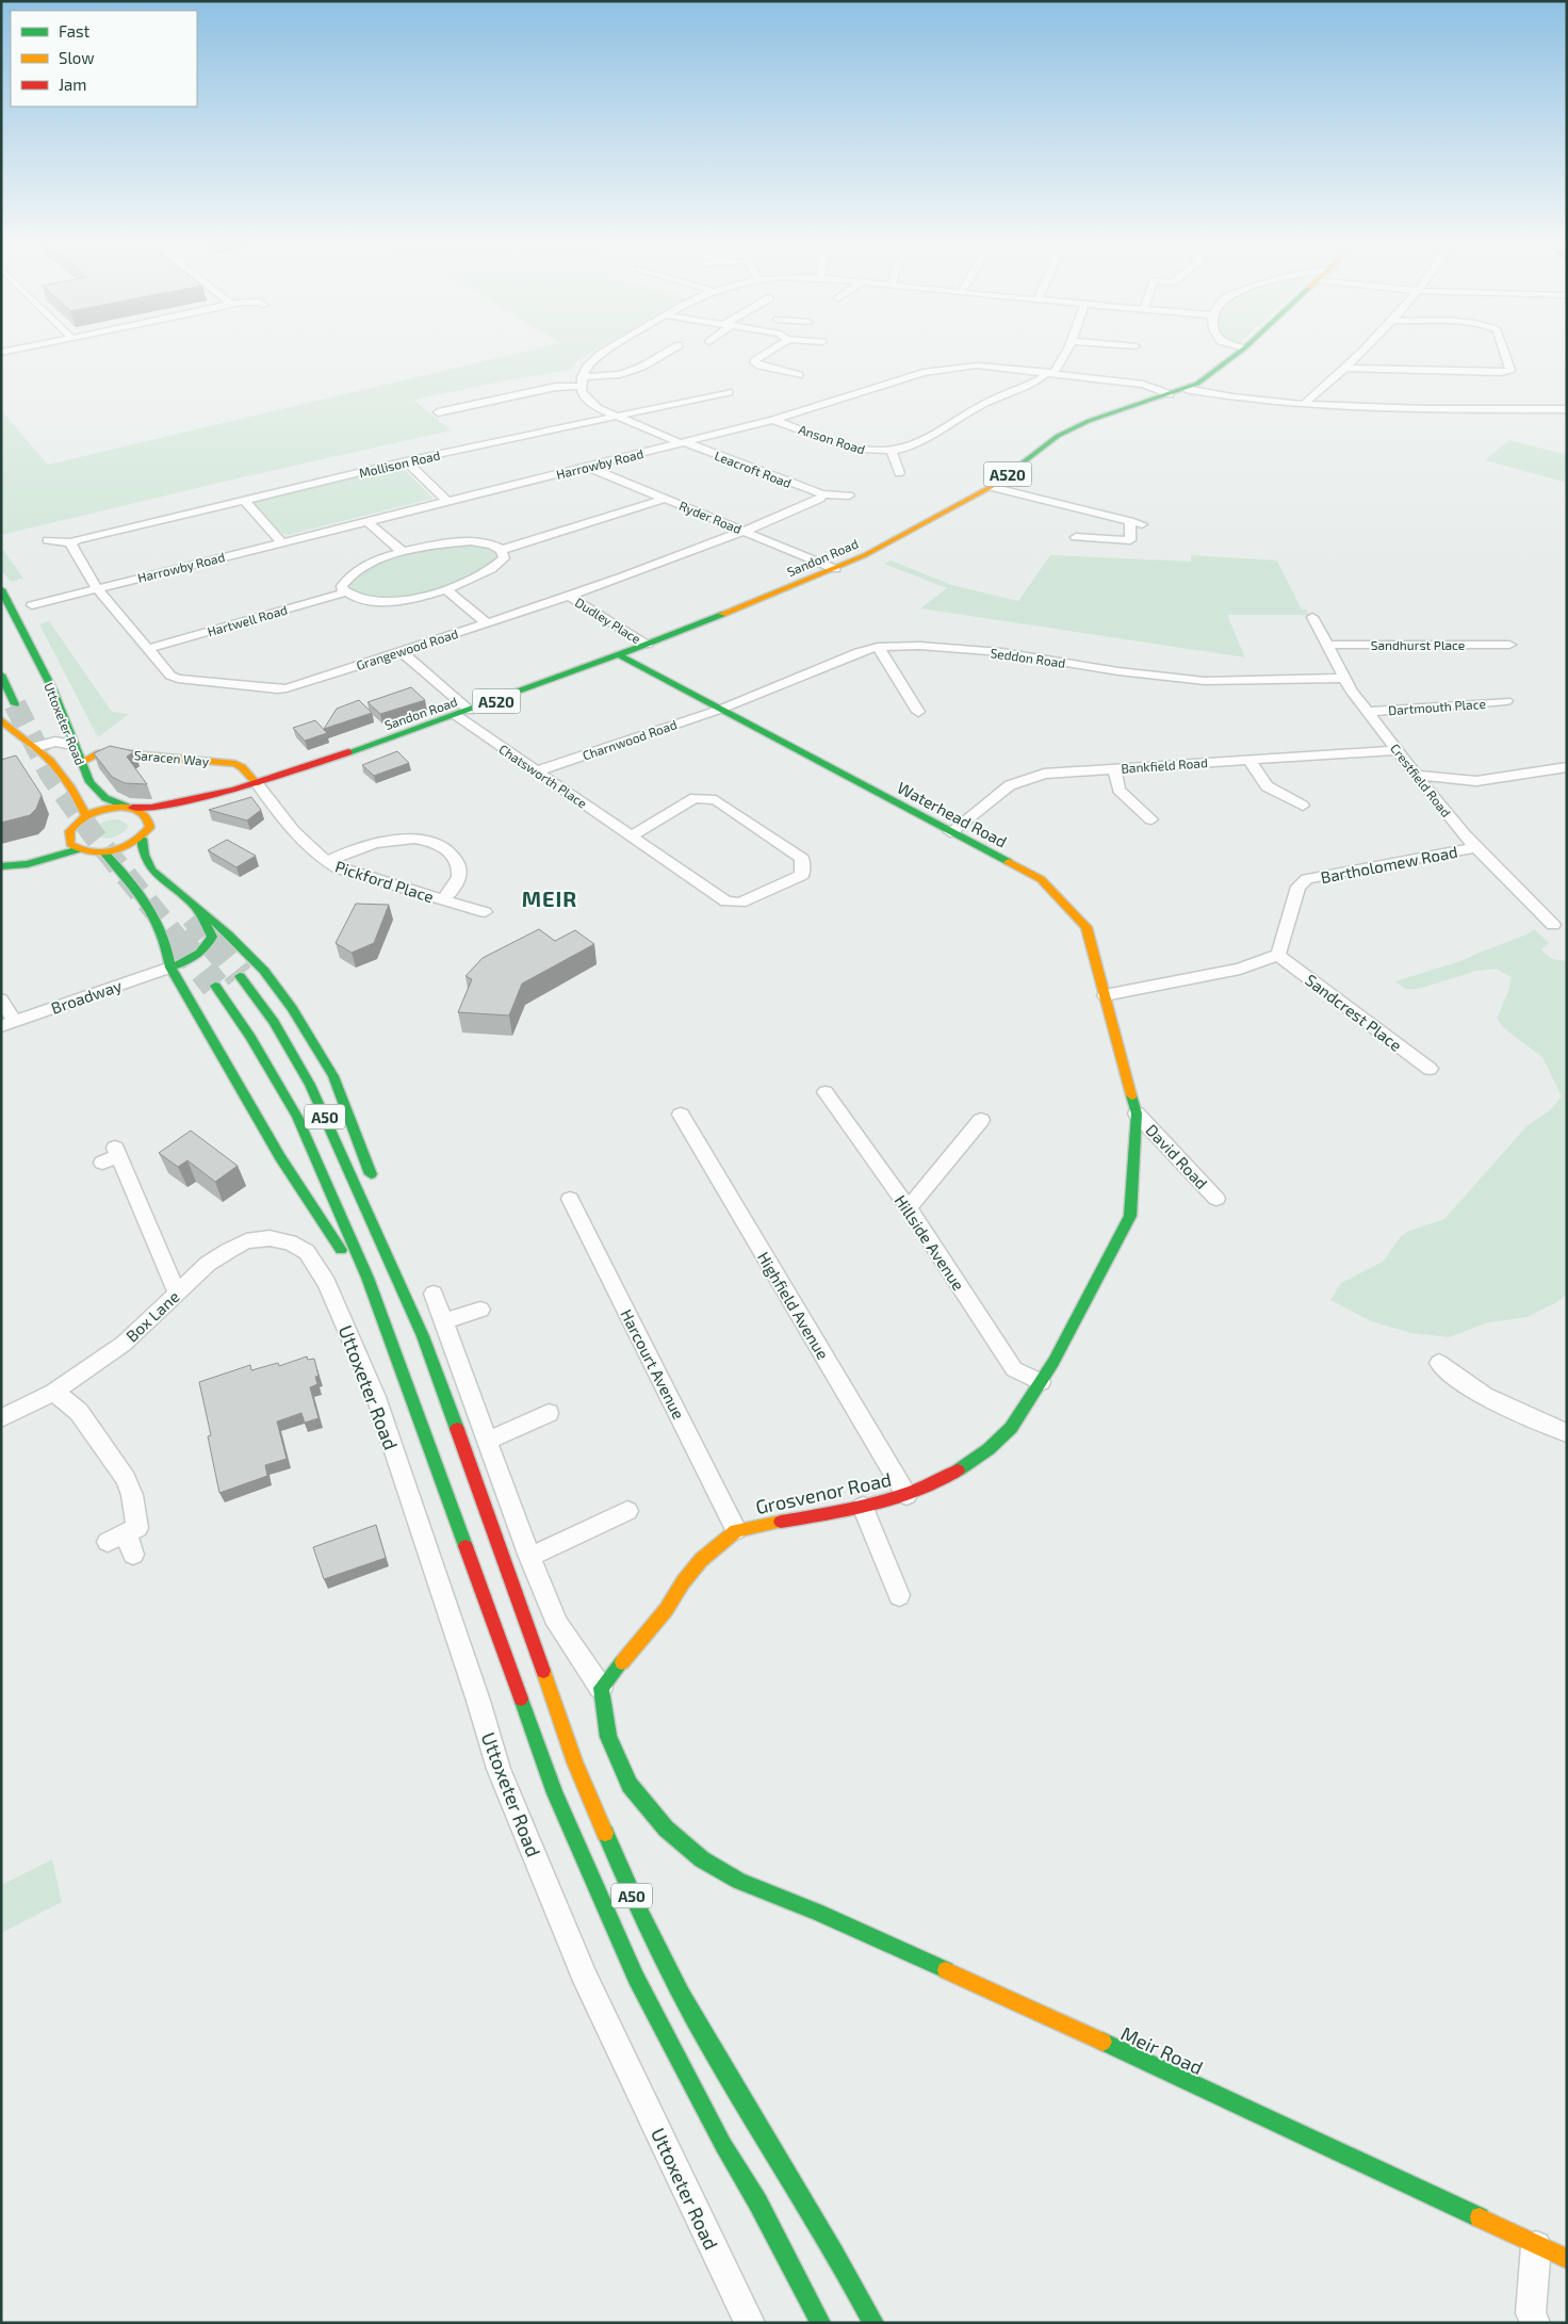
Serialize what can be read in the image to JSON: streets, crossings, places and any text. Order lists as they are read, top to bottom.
{
  "streets": {
    "main road": [
      "A520",
      "Sandon Road",
      "Uttoxeter Road",
      "Saracen Way",
      "Waterhead Road",
      "A50",
      "Grosvenor Road",
      "Meir Road"
    ],
    "street": [
      "Anson Road",
      "Mollison Road",
      "Harrowby Road",
      "Leacroft Road",
      "Ryder Road",
      "Hartwell Road",
      "Dudley Place",
      "Sandhurst Place",
      "Grangewood Road",
      "Seddon Road",
      "Dartmouth Place",
      "Charnwood Road",
      "Bankfield Road",
      "Chatsworth Place",
      "Crestfield Road",
      "Bartholomew Road",
      "Pickford Place",
      "Broadway",
      "Sandcrest Place",
      "David Road",
      "Hillside Avenue",
      "Highfield Avenue",
      "Box Lane",
      "Harcourt Avenue"
    ]
  },
  "crossings": [
    ["Anson Road", "Harrowby Road"],
    ["Mollison Road", "Leacroft Road"],
    ["Harrowby Road", "Leacroft Road"],
    ["Harrowby Road", "Ryder Road"],
    ["Harrowby Road", "Sandon Road"],
    ["Harrowby Road", "Grangewood Road"],
    ["Leacroft Road", "Ryder Road"],
    ["Leacroft Road", "Grangewood Road"],
    ["Ryder Road", "Sandon Road"],
    ["Ryder Road", "Grangewood Road"],
    ["Sandon Road", "Dudley Place"],
    ["Sandon Road", "Uttoxeter Road"],
    ["Sandon Road", "Saracen Way"],
    ["Sandon Road", "Chatsworth Place"],
    ["Sandon Road", "Waterhead Road"],
    ["Sandon Road", "Pickford Place"],
    ["Hartwell Road", "Grangewood Road"],
    ["Dudley Place", "Grangewood Road"],
    ["Sandhurst Place", "Crestfield Road"],
    ["Seddon Road", "Charnwood Road"],
    ["Seddon Road", "Crestfield Road"],
    ["Seddon Road", "Waterhead Road"],
    ["Dartmouth Place", "Crestfield Road"],
    ["Uttoxeter Road", "Saracen Way"],
    ["Uttoxeter Road", "Box Lane"],
    ["Charnwood Road", "Chatsworth Place"],
    ["Charnwood Road", "Waterhead Road"],
    ["Saracen Way", "Pickford Place"],
    ["Bankfield Road", "Crestfield Road"],
    ["Bankfield Road", "Waterhead Road"],
    ["Crestfield Road", "Bartholomew Road"],
    ["Waterhead Road", "David Road"],
    ["Waterhead Road", "Grosvenor Road"],
    ["Bartholomew Road", "Sandcrest Place"],
    ["David Road", "Grosvenor Road"],
    ["Hillside Avenue", "Grosvenor Road"],
    ["Highfield Avenue", "Grosvenor Road"],
    ["Harcourt Avenue", "Grosvenor Road"],
    ["Grosvenor Road", "Meir Road"]
  ],
  "districts": ["MEIR"],
  "legend": ["Fast", "Slow", "Jam"]
}
